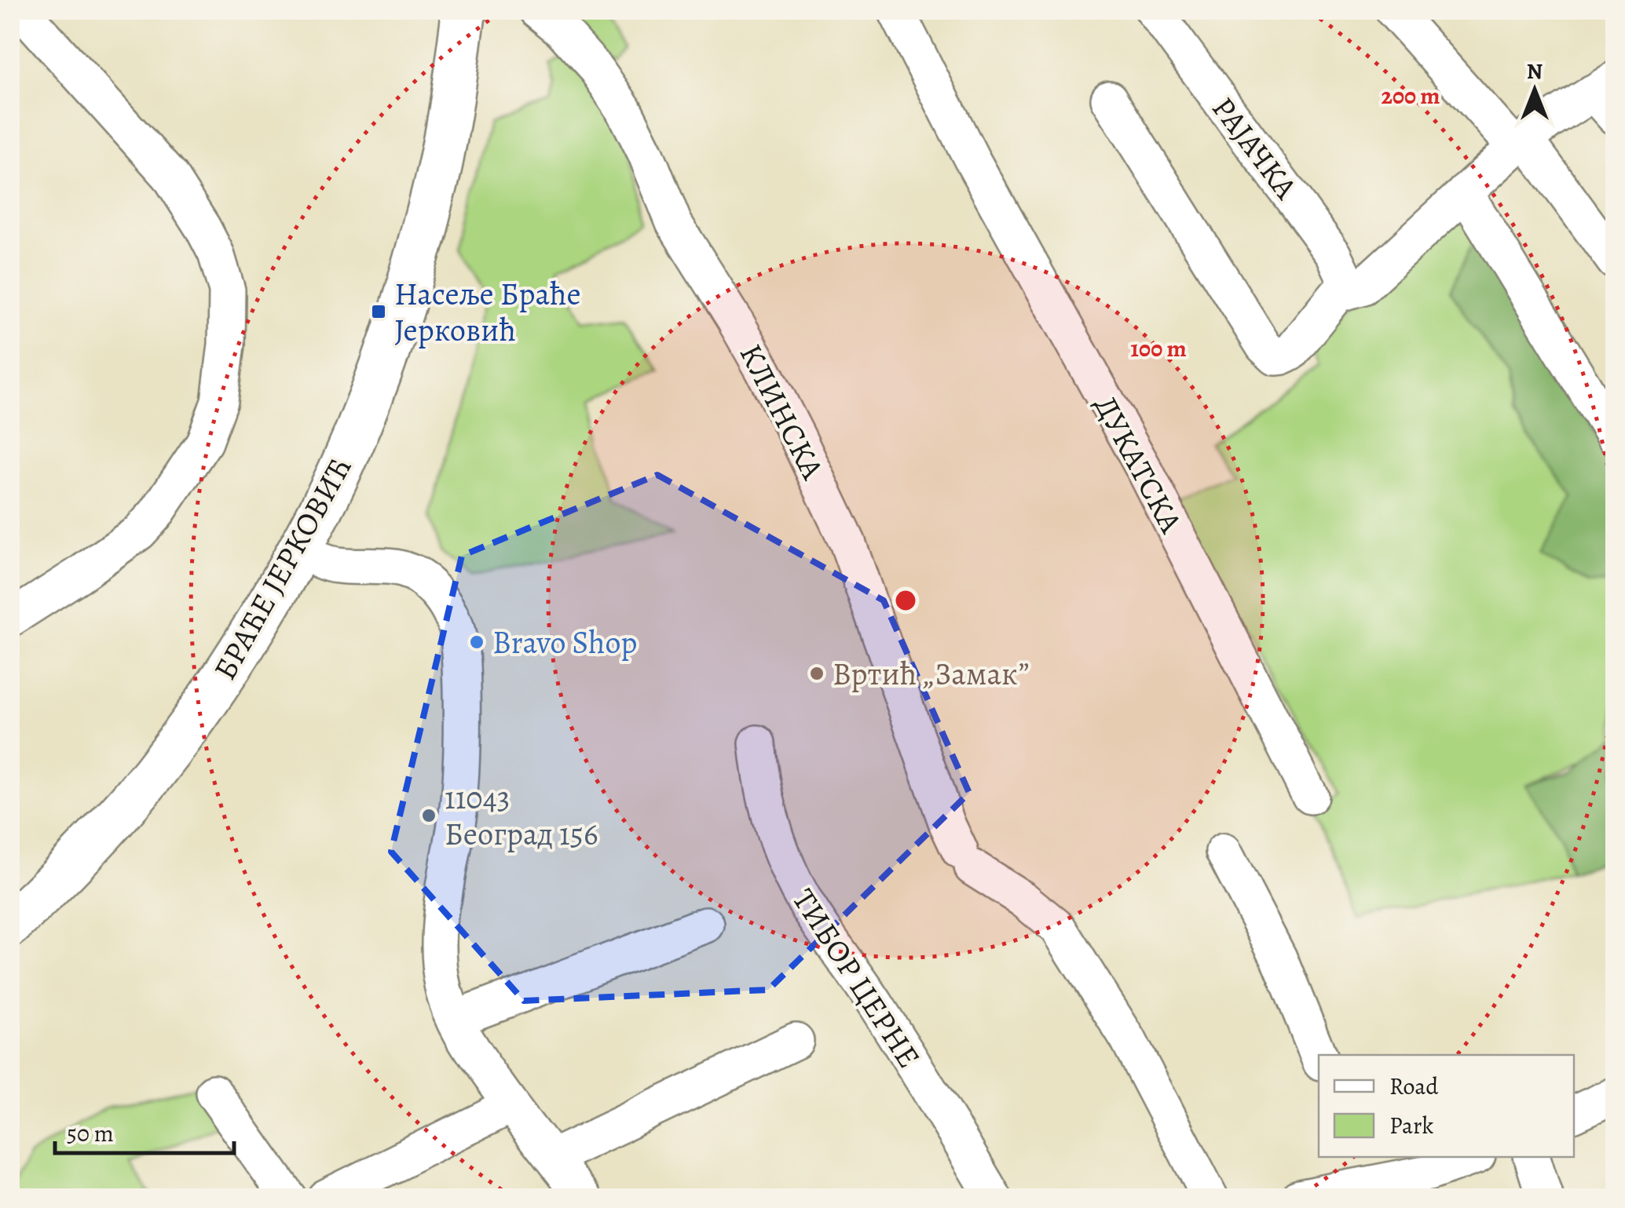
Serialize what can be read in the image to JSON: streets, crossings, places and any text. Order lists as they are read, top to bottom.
{
  "streets": {
    "main road": ["БРАЋЕ ЈЕРКОВИЋ"],
    "street": [
      "РАЈАЧКА",
      "КЛИНСКА",
      "ДУКАТСКА",
      "ТИБОР ЦЕРНЕ"
    ]
  },
  "places": {
    "transit": ["Насеље Браће Јерковић"],
    "other": ["Bravo Shop", "Вртић „Замак”", "11043 Београд 156"]
  },
  "legend": ["Road", "Park"],
  "scale_bar": "50 m",
  "north": "top",
  "rings": ["200 m", "100 m"]
}
